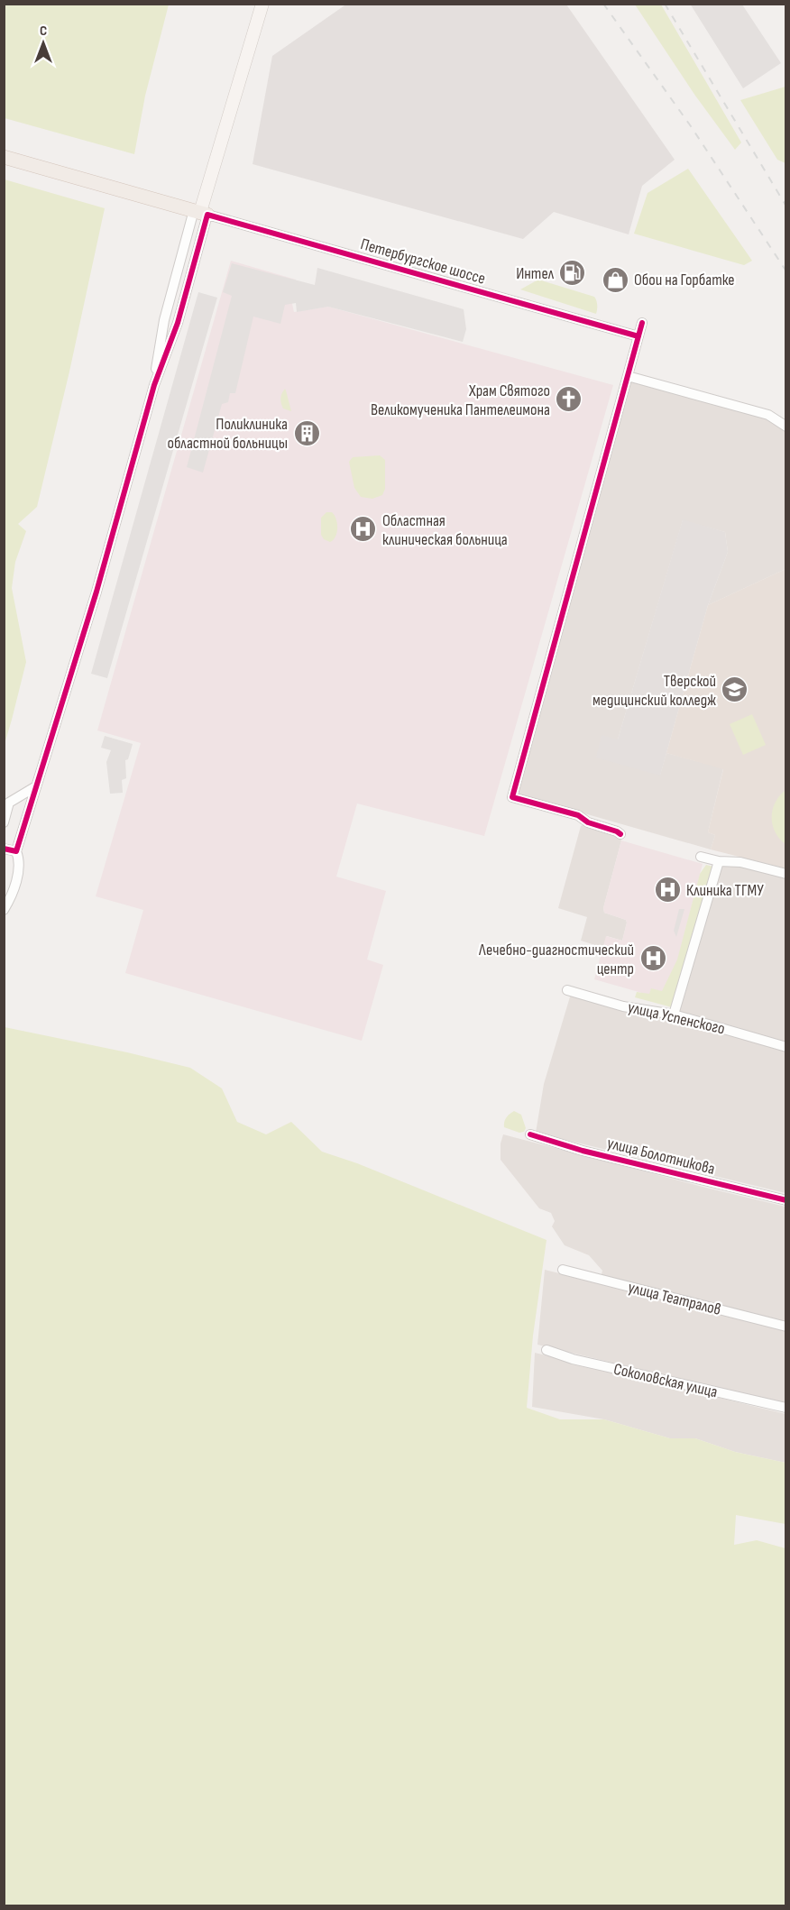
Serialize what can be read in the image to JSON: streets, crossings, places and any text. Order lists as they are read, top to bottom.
{
  "streets": {
    "main road": ["Петербургское шоссе"],
    "street": [
      "улица Успенского",
      "улица Болотникова",
      "улица Театралов",
      "Соколовская улица"
    ]
  },
  "places": {
    "fuel station": ["Интел"],
    "shop": ["Обои на Горбатке"],
    "church": ["Храм Святого Великомученика Пантелеимона"],
    "building": ["Поликлиника областной больницы"],
    "hospital": ["Областная клиническая больница", "Клиника ТГМУ", "Лечебно-диагностический центр"],
    "school or university": ["Тверской медицинский колледж"]
  },
  "north": "top"
}
